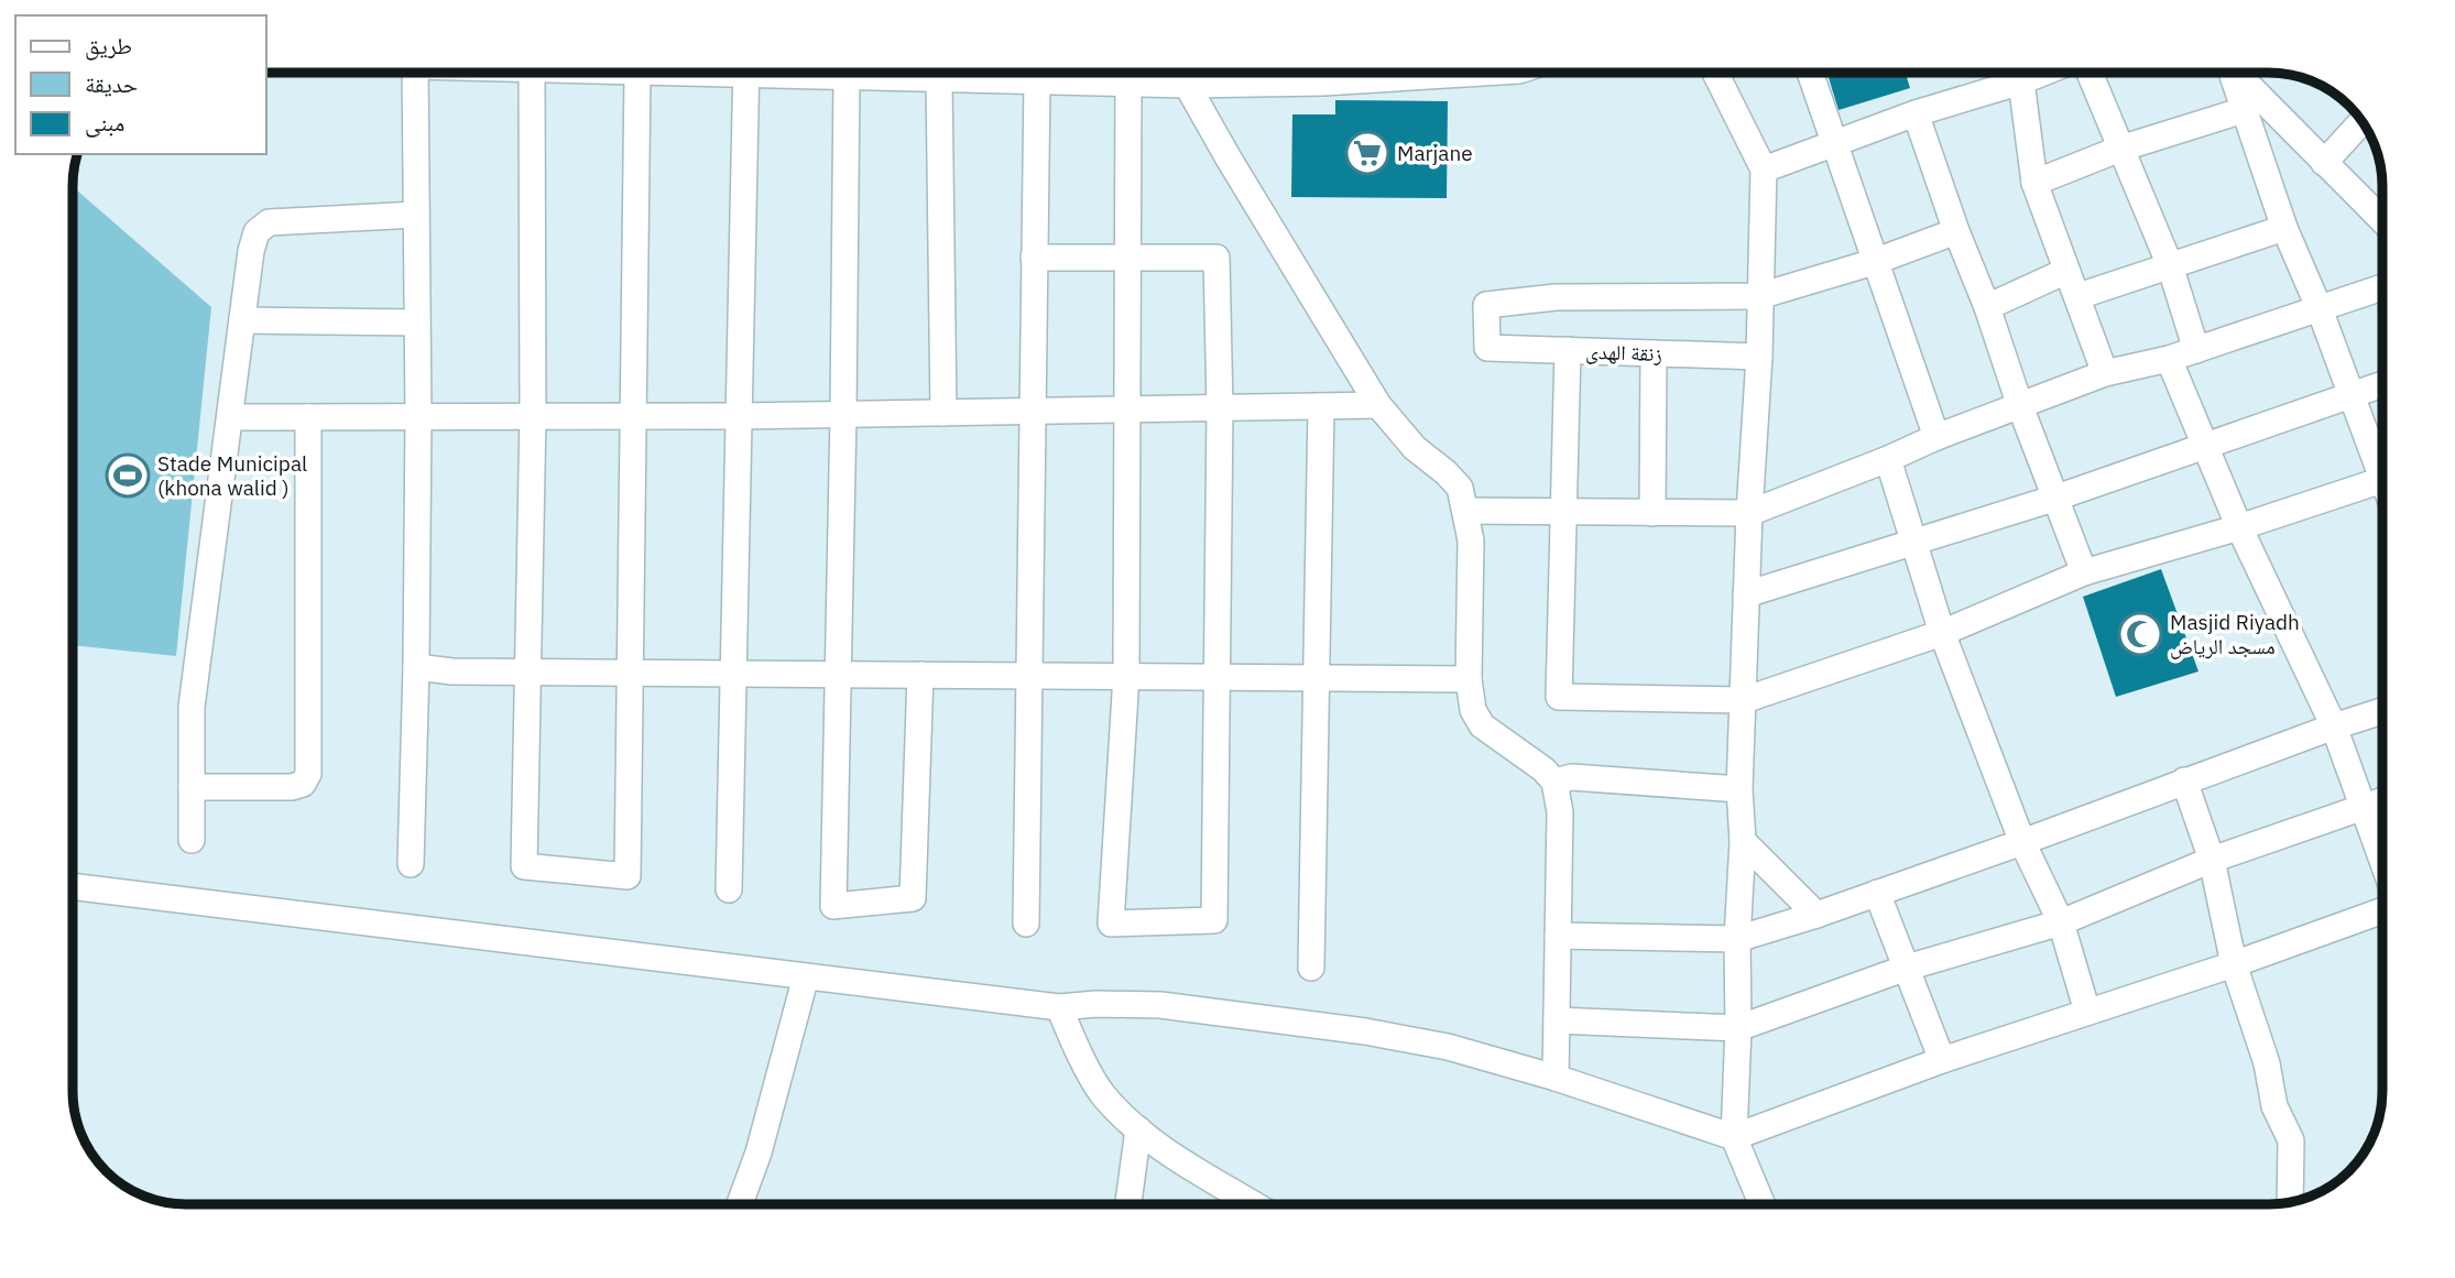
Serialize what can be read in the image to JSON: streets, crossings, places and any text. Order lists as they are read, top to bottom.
{
  "streets": {
    "street": ["زنقة الهدى"]
  },
  "places": {
    "supermarket": ["Marjane"],
    "sports": ["Stade Municipal (khona walid )"],
    "mosque": ["Masjid Riyadh مسجد الرياض"]
  },
  "legend": ["طريق", "حديقة", "مبنى"]
}
